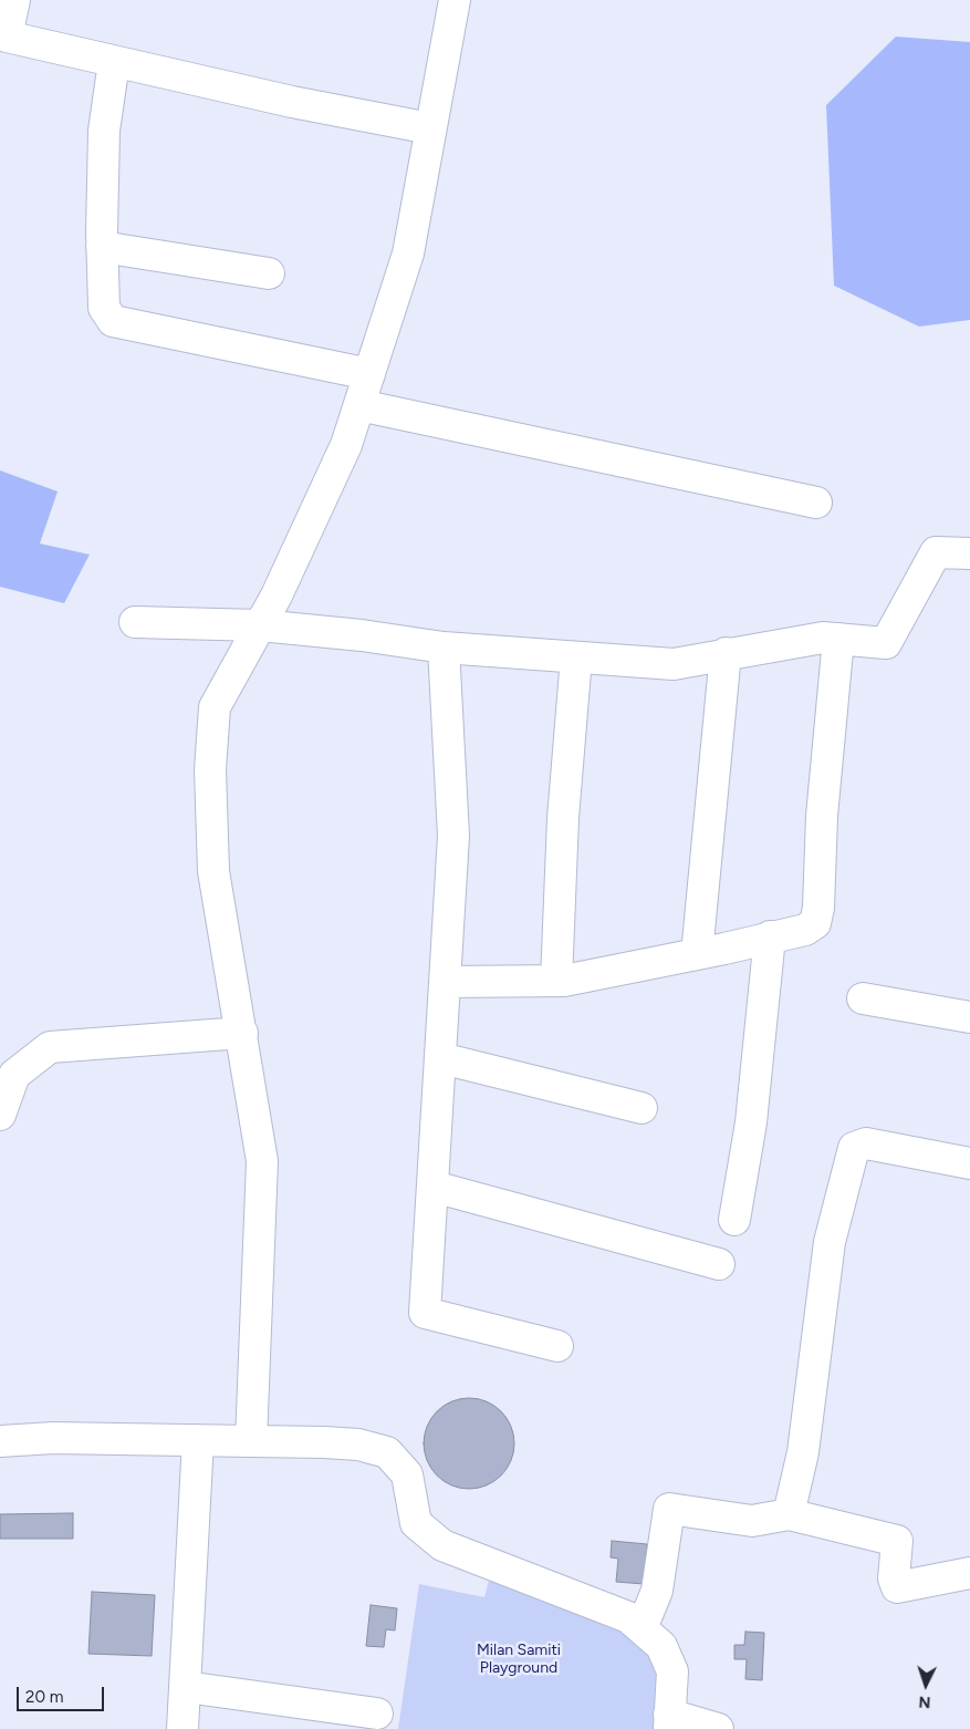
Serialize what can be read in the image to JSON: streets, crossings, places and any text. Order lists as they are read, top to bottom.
{
  "parks": ["Milan Samiti Playground"],
  "scale_bar": "20 m",
  "north": "bottom"
}
